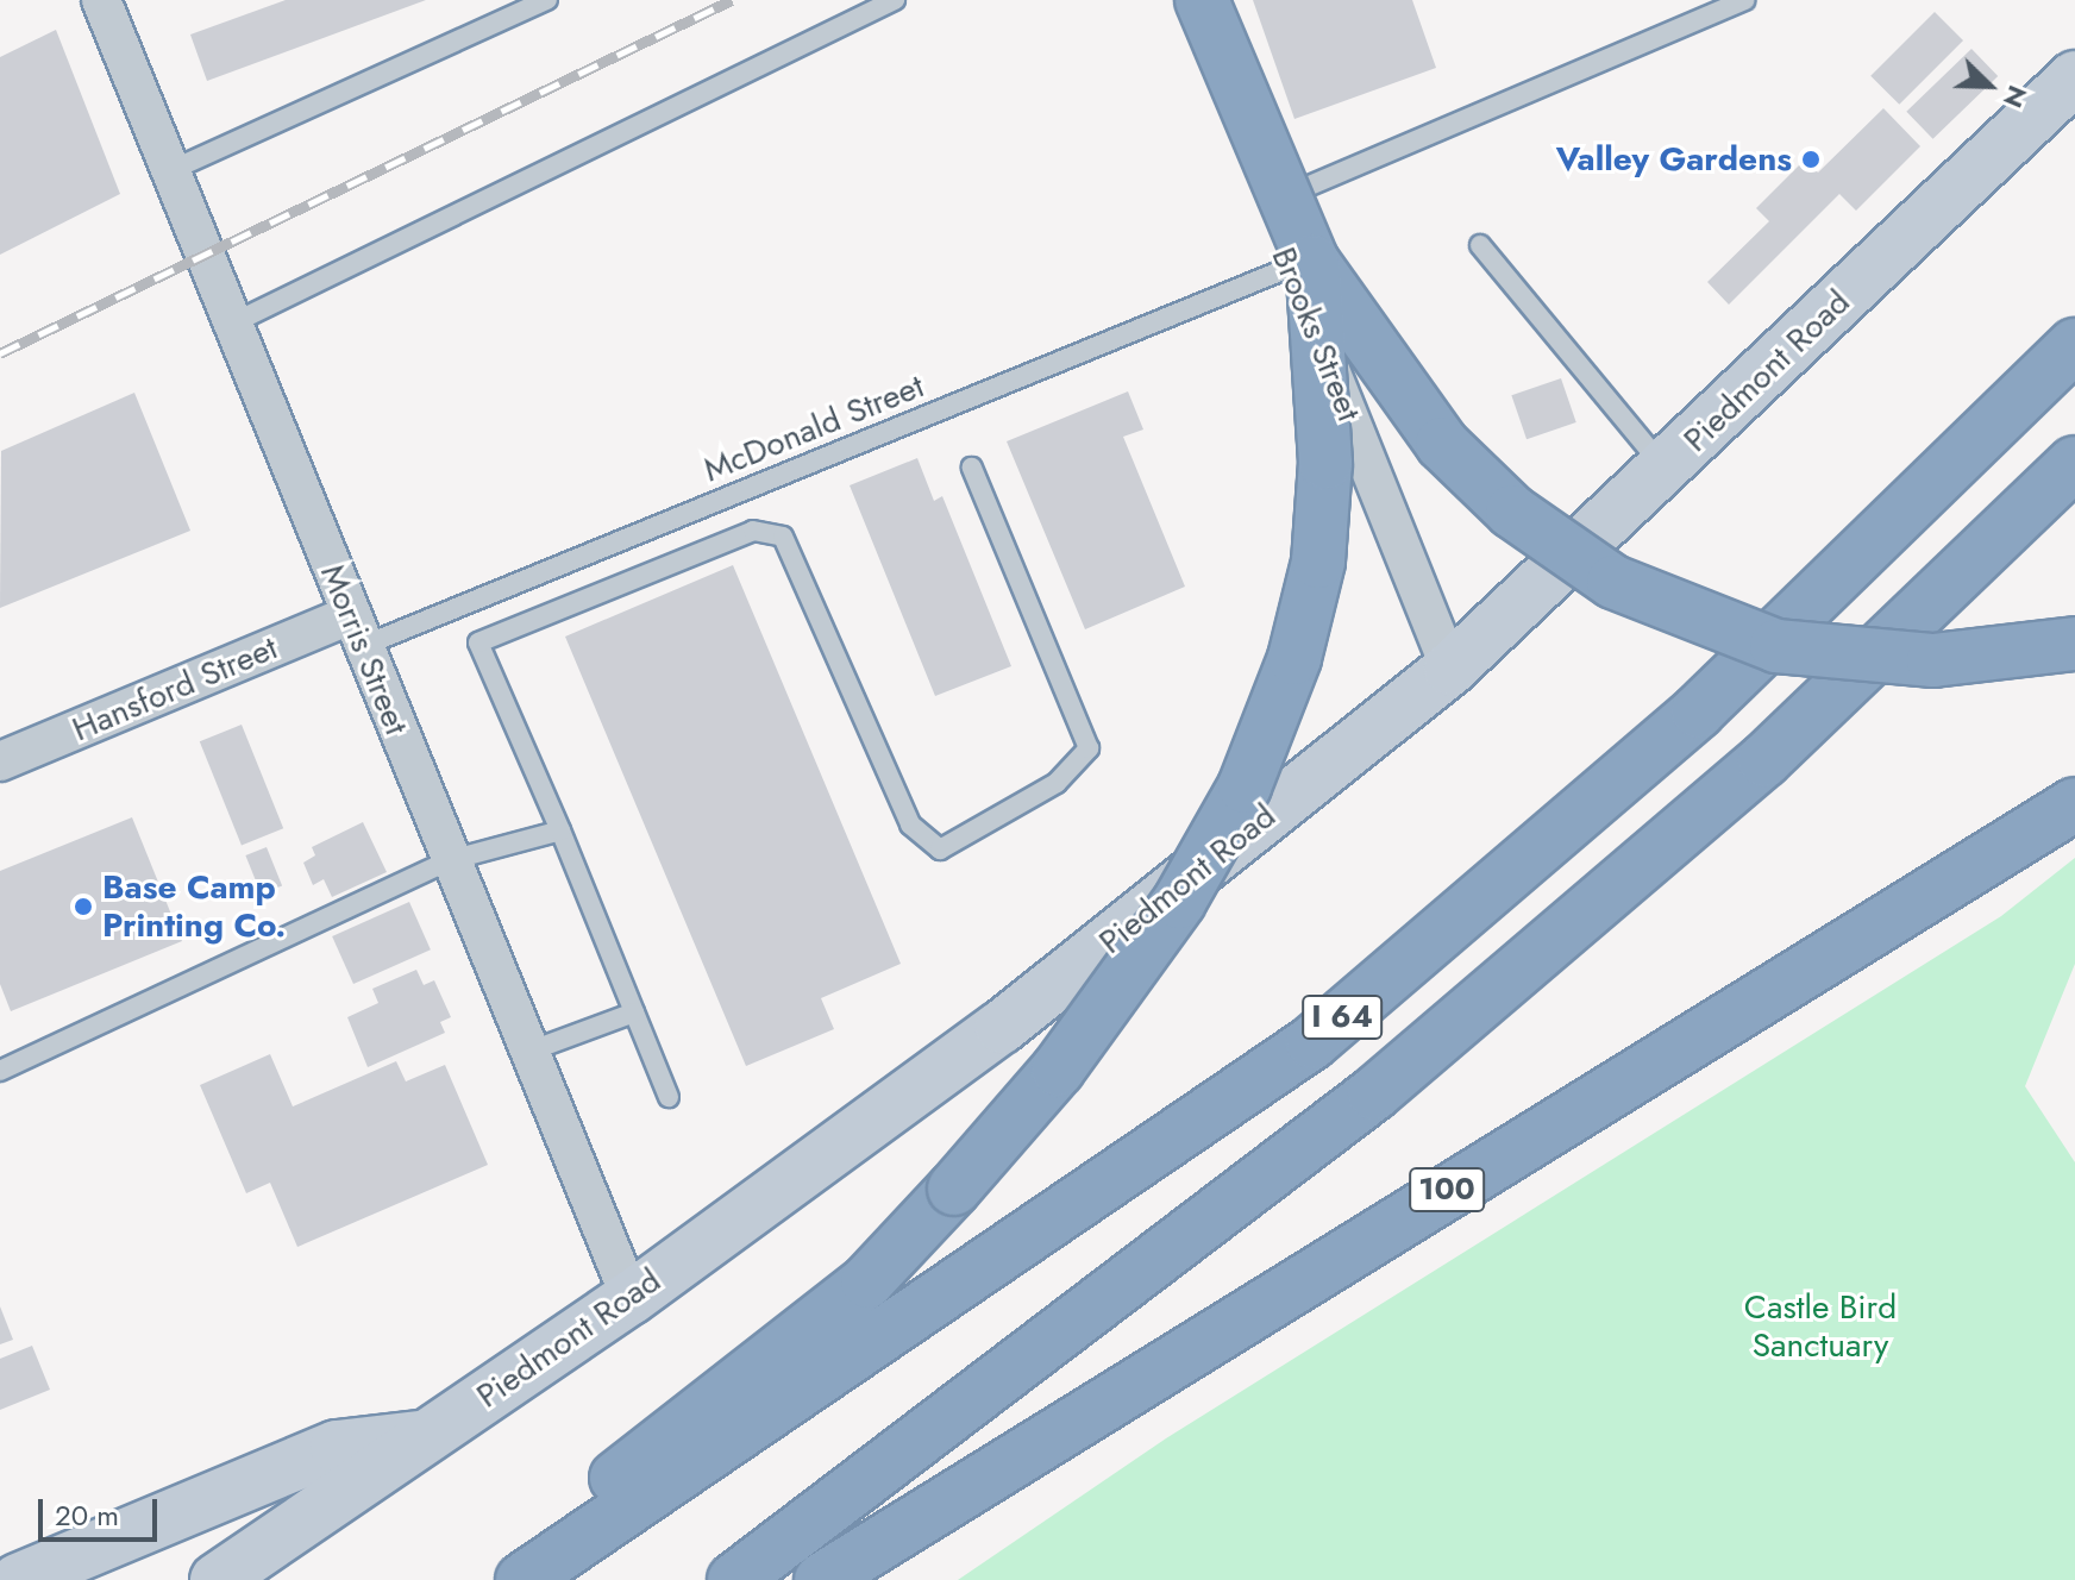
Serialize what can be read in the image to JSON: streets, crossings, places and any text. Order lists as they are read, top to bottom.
{
  "streets": {
    "highway": ["I 64", "100"],
    "street": [
      "Brooks Street",
      "Piedmont Road",
      "Morris Street",
      "Hansford Street"
    ],
    "lane": ["McDonald Street"]
  },
  "crossings": [
    ["Brooks Street", "Piedmont Road"],
    ["Brooks Street", "McDonald Street"],
    ["Piedmont Road", "Morris Street"],
    ["McDonald Street", "Morris Street"],
    ["McDonald Street", "Hansford Street"],
    ["Morris Street", "Hansford Street"]
  ],
  "parks": ["Castle Bird Sanctuary"],
  "places": ["Valley Gardens", "Base Camp Printing Co."],
  "scale_bar": "20 m",
  "north": "bottom right"
}
